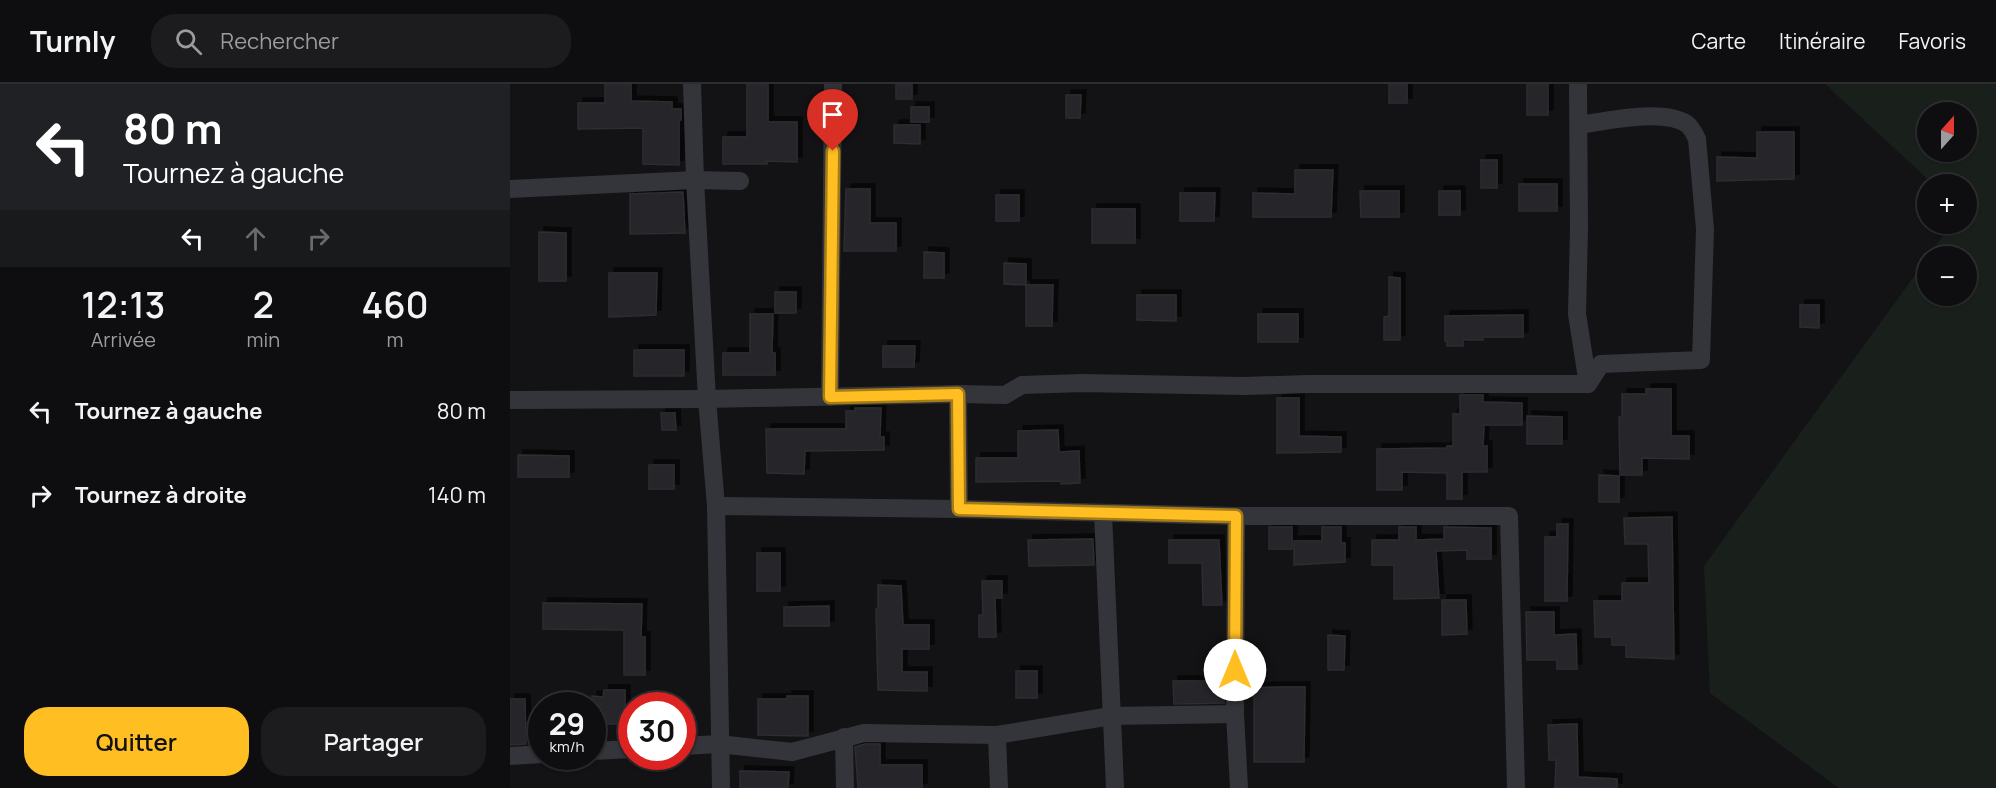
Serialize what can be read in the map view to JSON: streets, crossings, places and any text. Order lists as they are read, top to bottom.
{
  "north": "top",
  "page": {
    "header": "Turnly",
    "search": "Rechercher",
    "nav": ["Carte", "Itinéraire", "Favoris"],
    "turn": ["80 m", "Tournez à gauche"],
    "map_buttons": ["+", "−"],
    "eta": [
      "12:13",
      "Arrivée",
      "2",
      "min",
      "460",
      "m"
    ],
    "list": [
      {
        "name": "Tournez à gauche",
        "value": "80 m"
      },
      {
        "name": "Tournez à droite",
        "value": "140 m"
      }
    ],
    "speed": "29 km/h",
    "limit": "30",
    "buttons": ["Quitter", "Partager"]
  }
}
